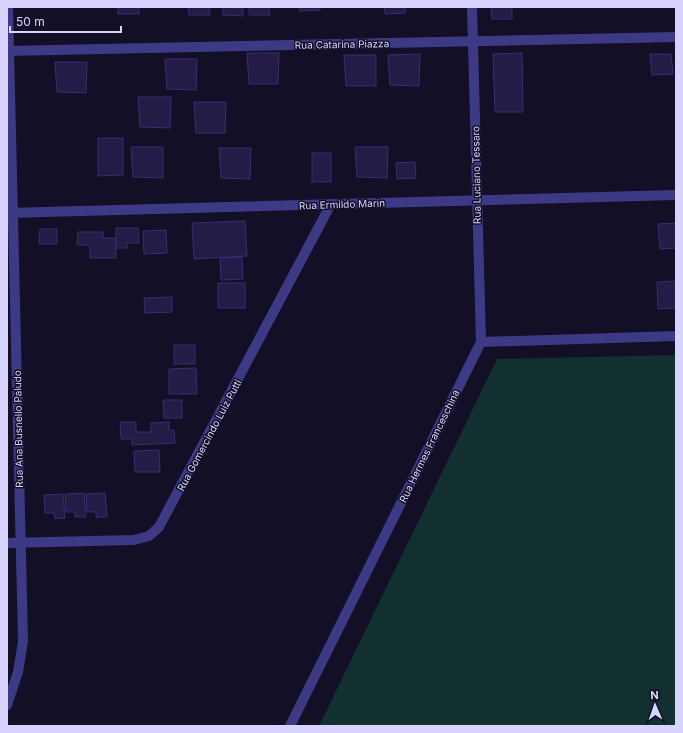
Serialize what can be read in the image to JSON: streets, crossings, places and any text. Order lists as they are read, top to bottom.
{
  "streets": {
    "street": [
      "Rua Catarina Piazza",
      "Rua Luciano Tessaro",
      "Rua Ermildo Marin",
      "Rua Ana Busnello Paludo",
      "Rua Gomercindo Luiz Putti",
      "Rua Hermes Franceschina"
    ]
  },
  "crossings": [
    ["Rua Catarina Piazza", "Rua Luciano Tessaro"],
    ["Rua Catarina Piazza", "Rua Ana Busnello Paludo"],
    ["Rua Luciano Tessaro", "Rua Ermildo Marin"],
    ["Rua Luciano Tessaro", "Rua Hermes Franceschina"],
    ["Rua Ermildo Marin", "Rua Ana Busnello Paludo"],
    ["Rua Ermildo Marin", "Rua Gomercindo Luiz Putti"],
    ["Rua Ana Busnello Paludo", "Rua Gomercindo Luiz Putti"]
  ],
  "scale_bar": "50 m",
  "north": "top"
}
